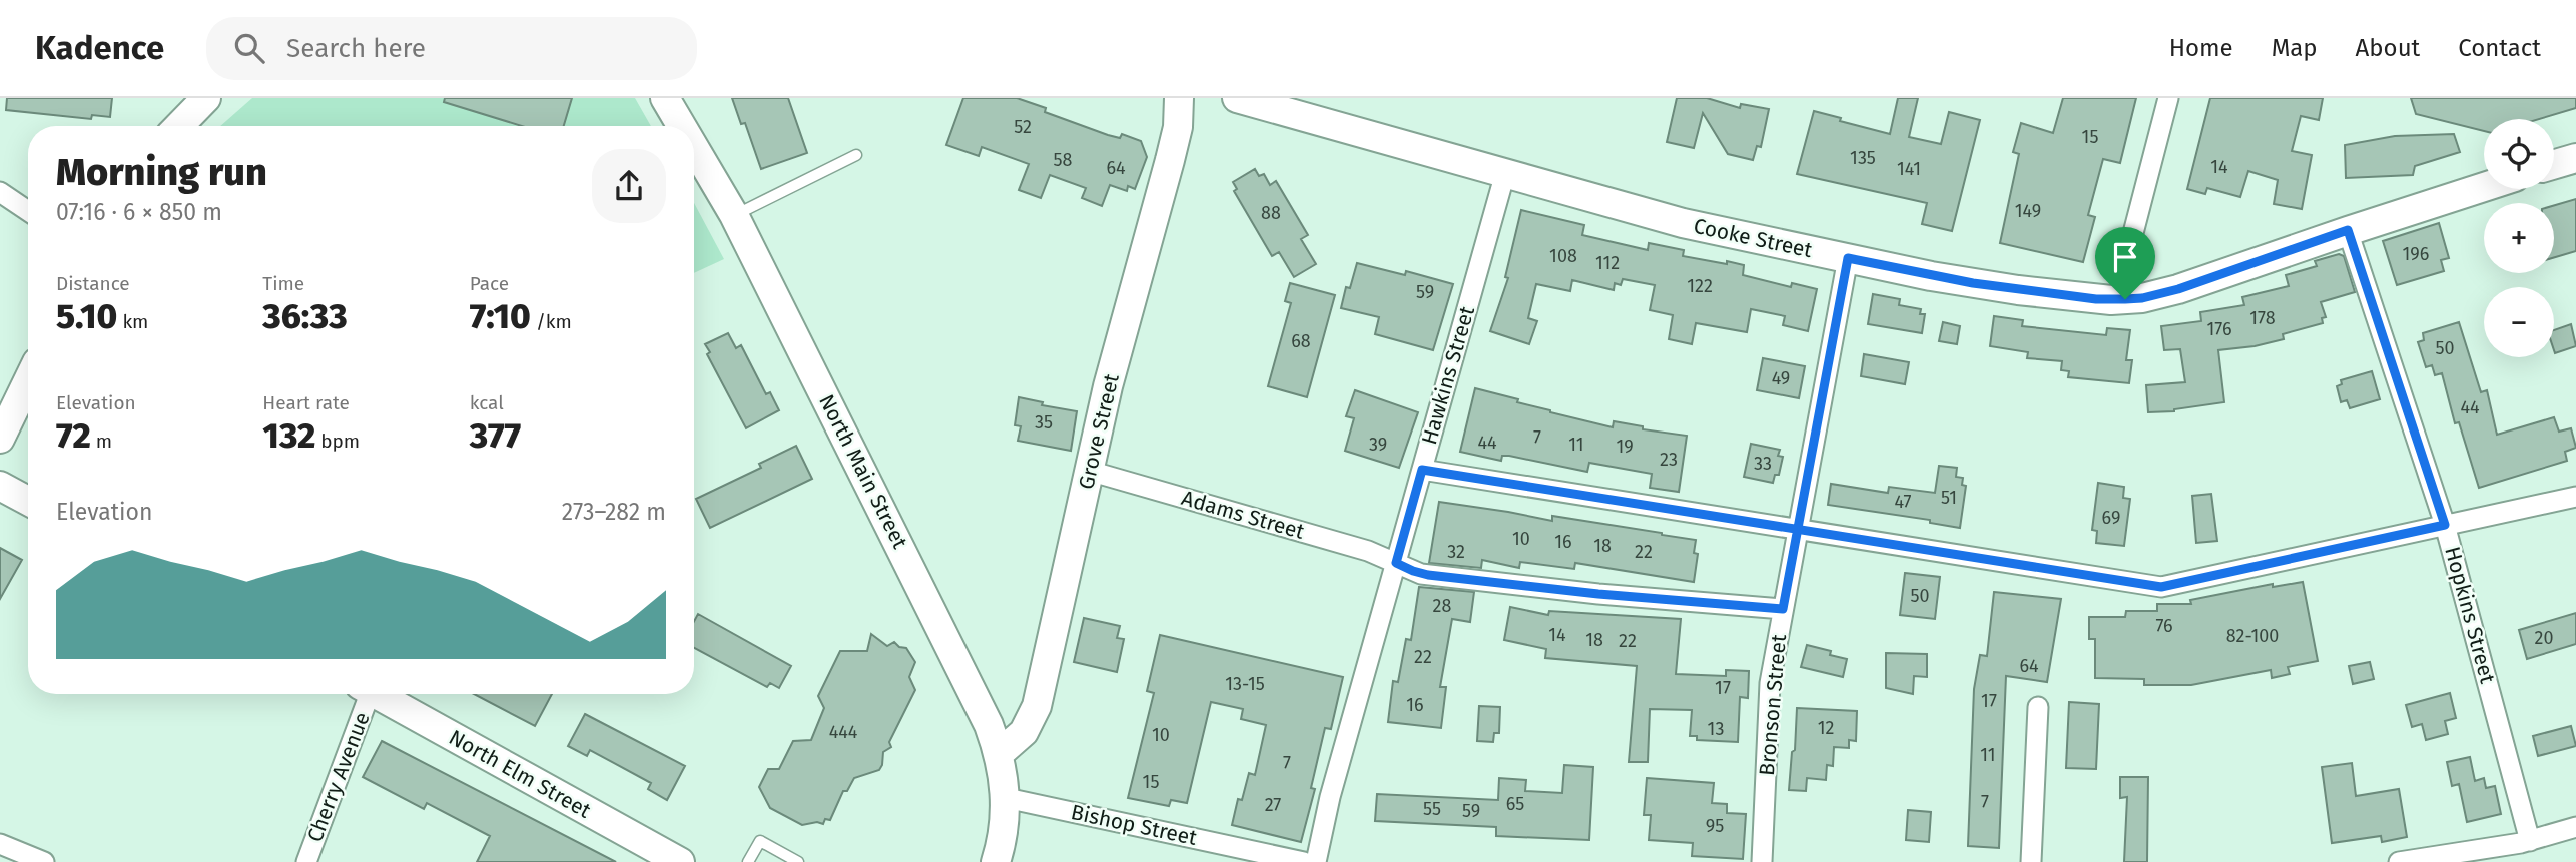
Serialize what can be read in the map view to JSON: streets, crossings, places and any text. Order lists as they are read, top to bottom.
{
  "streets": {
    "main road": [
      "Cooke Street",
      "Grove Street",
      "North Main Street",
      "North Elm Street"
    ],
    "street": [
      "Hawkins Street",
      "Adams Street",
      "Hopkins Street",
      "Bronson Street",
      "Cherry Avenue",
      "Bishop Street"
    ]
  },
  "crossings": [
    ["Cooke Street", "Hawkins Street"],
    ["Cooke Street", "Hopkins Street"],
    ["Cooke Street", "Bronson Street"],
    ["Hawkins Street", "Adams Street"],
    ["Grove Street", "North Main Street"],
    ["Grove Street", "Adams Street"],
    ["North Main Street", "Bishop Street"],
    ["Adams Street", "Bronson Street"]
  ],
  "house_numbers": [
    "52",
    "15",
    "135",
    "58",
    "14",
    "64",
    "141",
    "149",
    "88",
    "196",
    "108",
    "112",
    "122",
    "59",
    "178",
    "176",
    "68",
    "50",
    "49",
    "44",
    "35",
    "7",
    "44",
    "39",
    "11",
    "19",
    "23",
    "33",
    "51",
    "47",
    "69",
    "10",
    "16",
    "18",
    "32",
    "22",
    "50",
    "28",
    "76",
    "14",
    "82-100",
    "20",
    "18",
    "22",
    "22",
    "64",
    "13-15",
    "17",
    "17",
    "16",
    "12",
    "13",
    "444",
    "10",
    "11",
    "7",
    "15",
    "7",
    "65",
    "27",
    "55",
    "59",
    "95"
  ],
  "page": {
    "header": "Kadence",
    "search": "Search here",
    "nav": [
      "Home",
      "Map",
      "About",
      "Contact"
    ],
    "map_buttons": ["+", "−"],
    "heading": ["Morning run", "07:16 · 6 × 850 m"],
    "stats": [
      ["Distance", "5.10 km"],
      ["Time", "36:33"],
      ["Pace", "7:10 /km"],
      ["Elevation", "72 m"],
      ["Heart rate", "132 bpm"],
      ["kcal", "377"]
    ],
    "chart": ["Elevation", "273–282 m"]
  }
}
